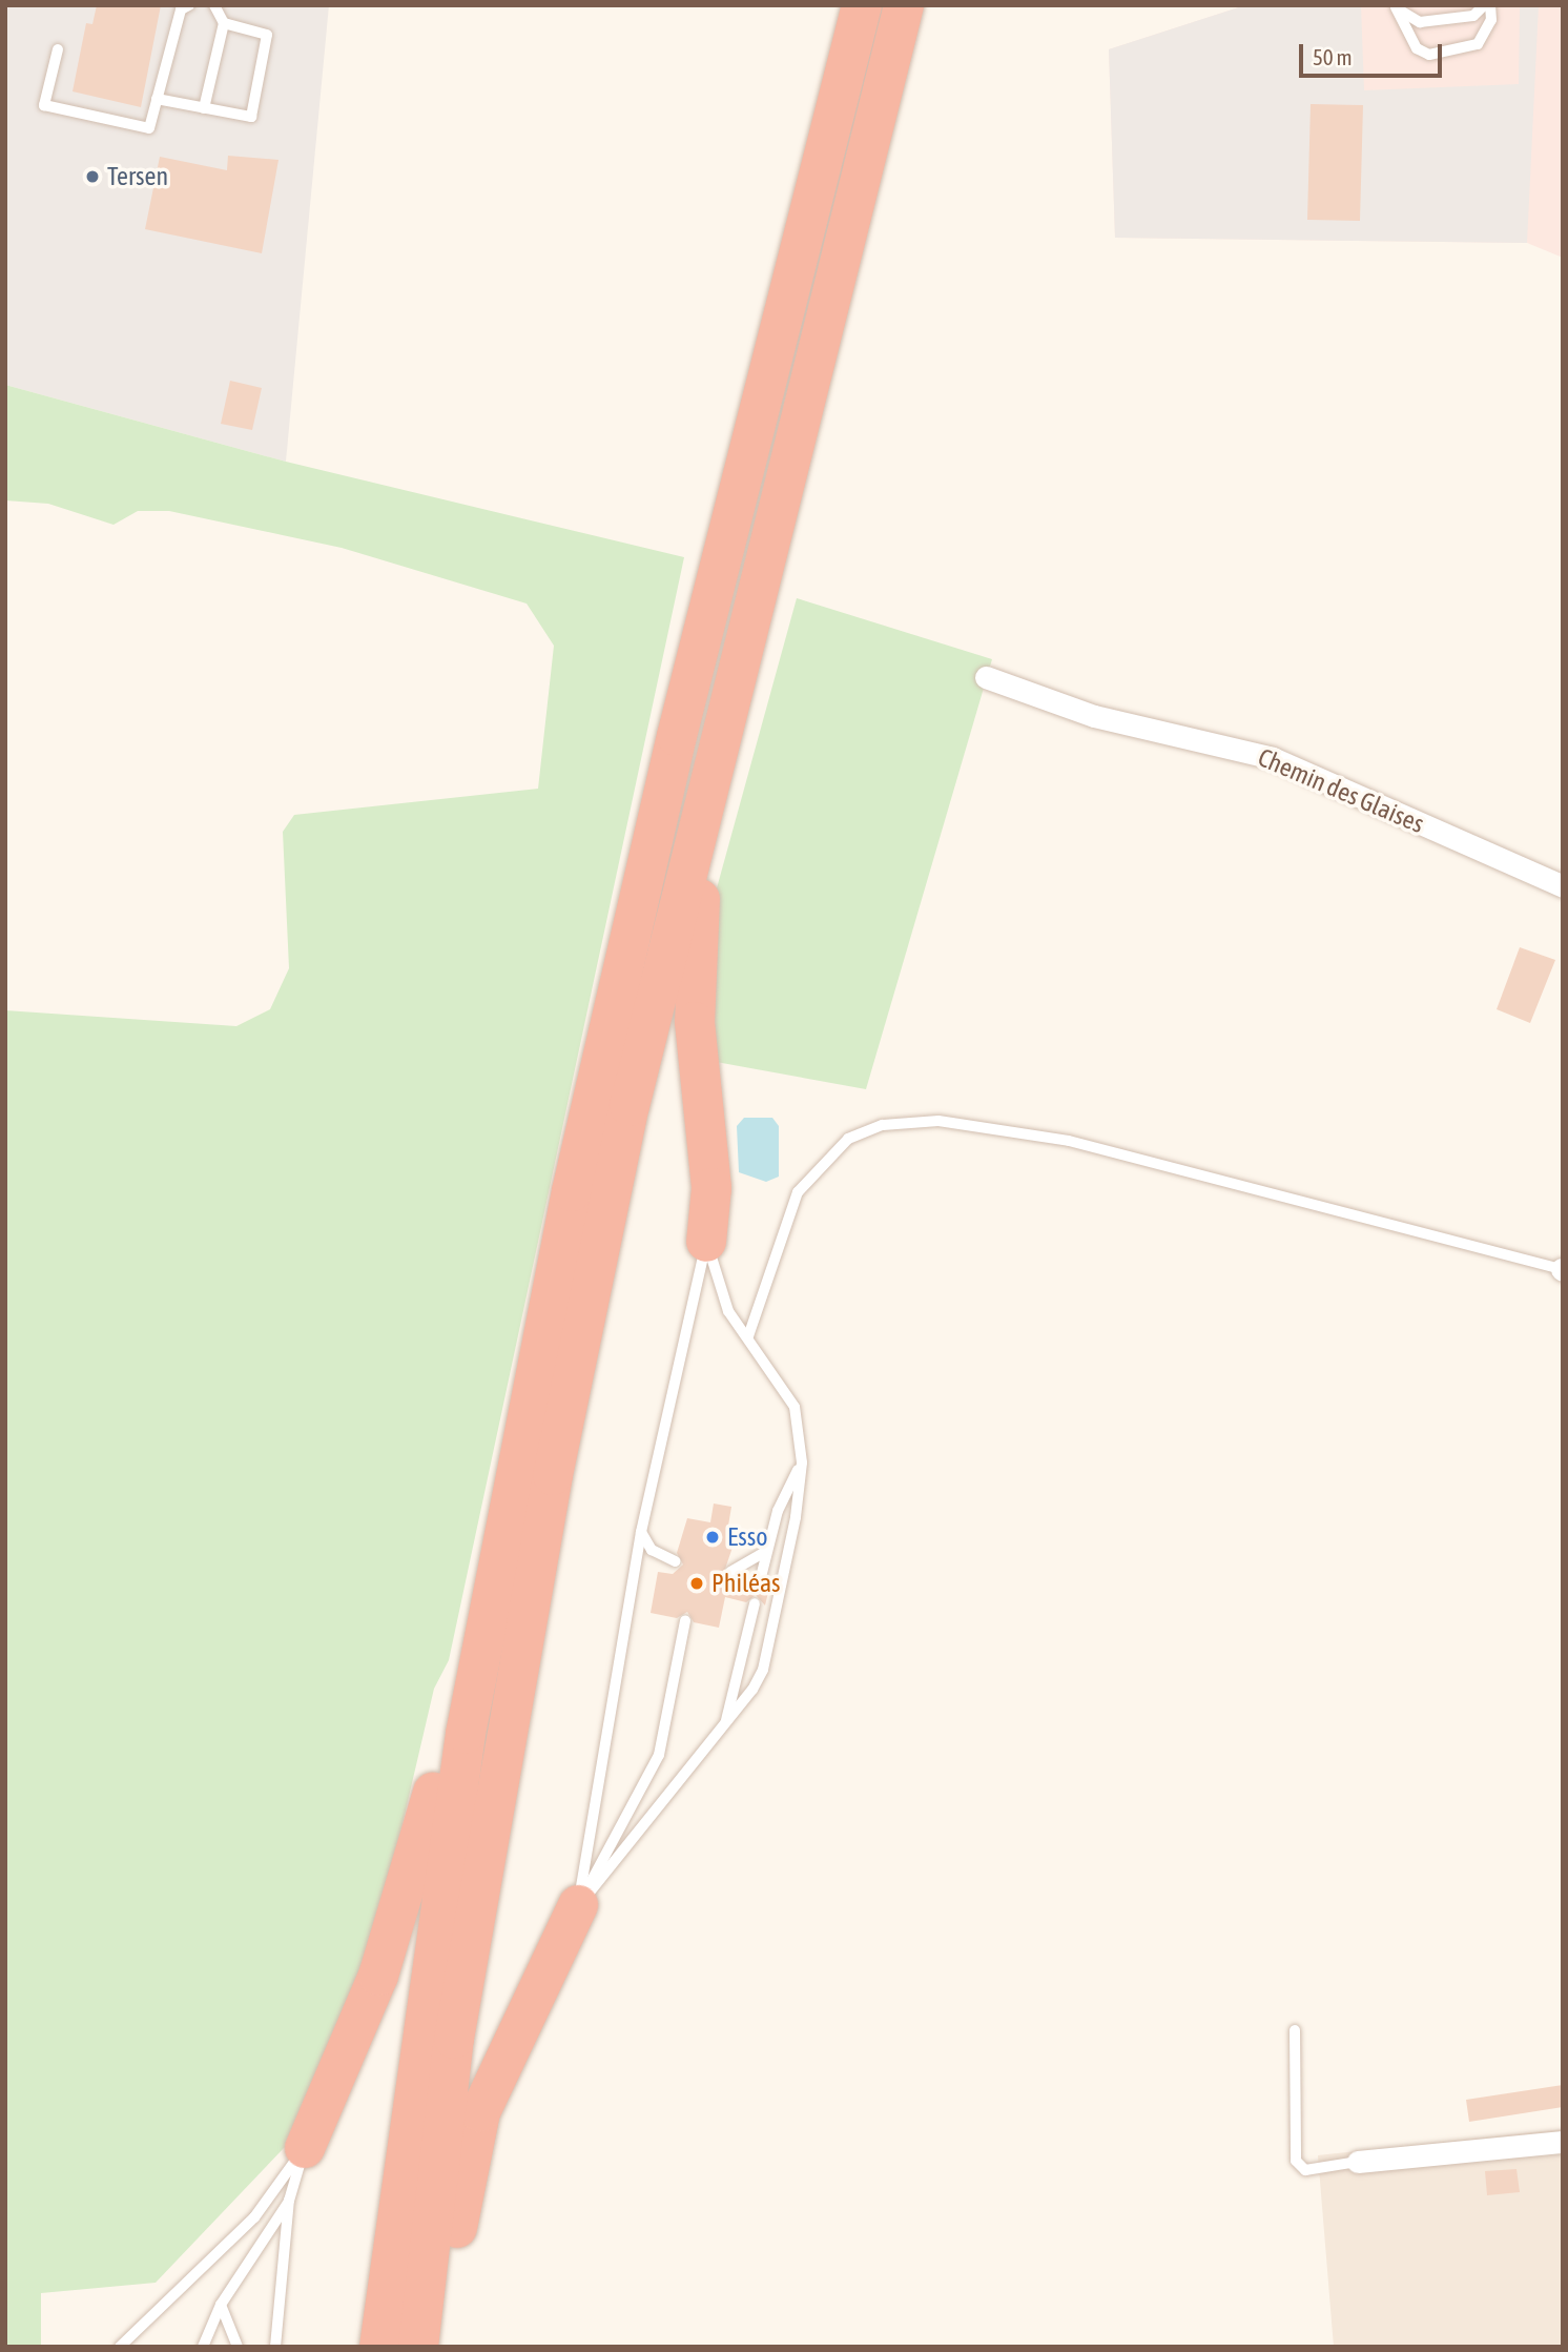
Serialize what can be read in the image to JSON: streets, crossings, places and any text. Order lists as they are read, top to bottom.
{
  "streets": {
    "street": ["Chemin des Glaises"]
  },
  "places": ["Tersen", "Esso", "Philéas"],
  "scale_bar": "50 m"
}
